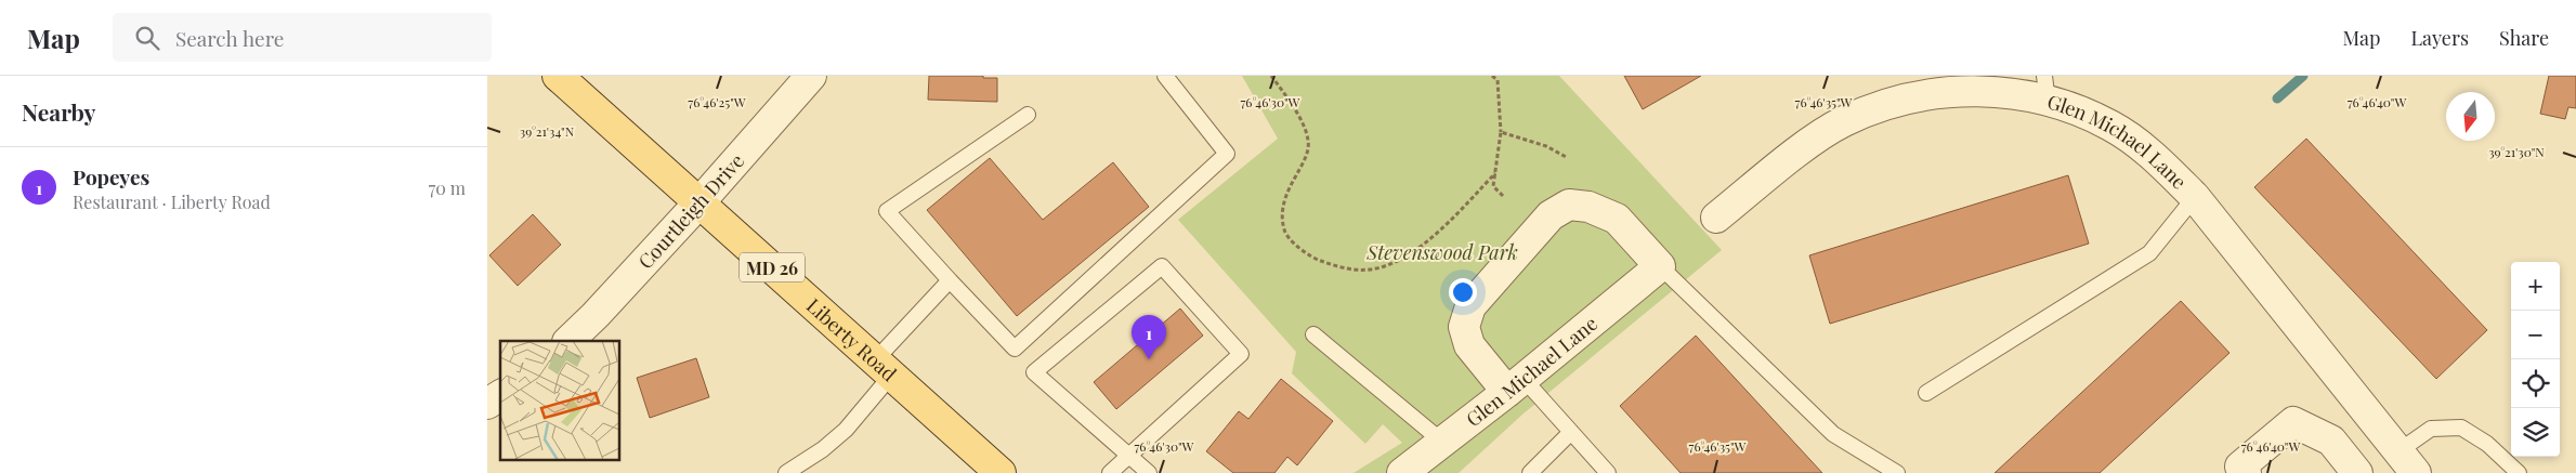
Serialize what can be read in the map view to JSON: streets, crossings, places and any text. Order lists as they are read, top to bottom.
{
  "streets": {
    "main road": ["MD 26", "Liberty Road"],
    "street": ["Glen Michael Lane", "Courtleigh Drive"]
  },
  "crossings": [
    ["Courtleigh Drive", "Liberty Road"]
  ],
  "parks": ["Stevenswood Park"],
  "north": "bottom",
  "page": {
    "header": "Map",
    "search": "Search here",
    "nav": ["Map", "Layers", "Share"],
    "heading": "Nearby",
    "list": [
      {
        "mark": "1",
        "name": "Popeyes",
        "note": "Restaurant · Liberty Road",
        "value": "70 m"
      }
    ],
    "map_buttons": ["+", "−"],
    "pins": "1"
  },
  "coordinates": [
    "76°46'25\"W",
    "76°46'30\"W",
    "76°46'35\"W",
    "76°46'40\"W",
    "39°21'34\"N",
    "39°21'30\"N"
  ]
}
